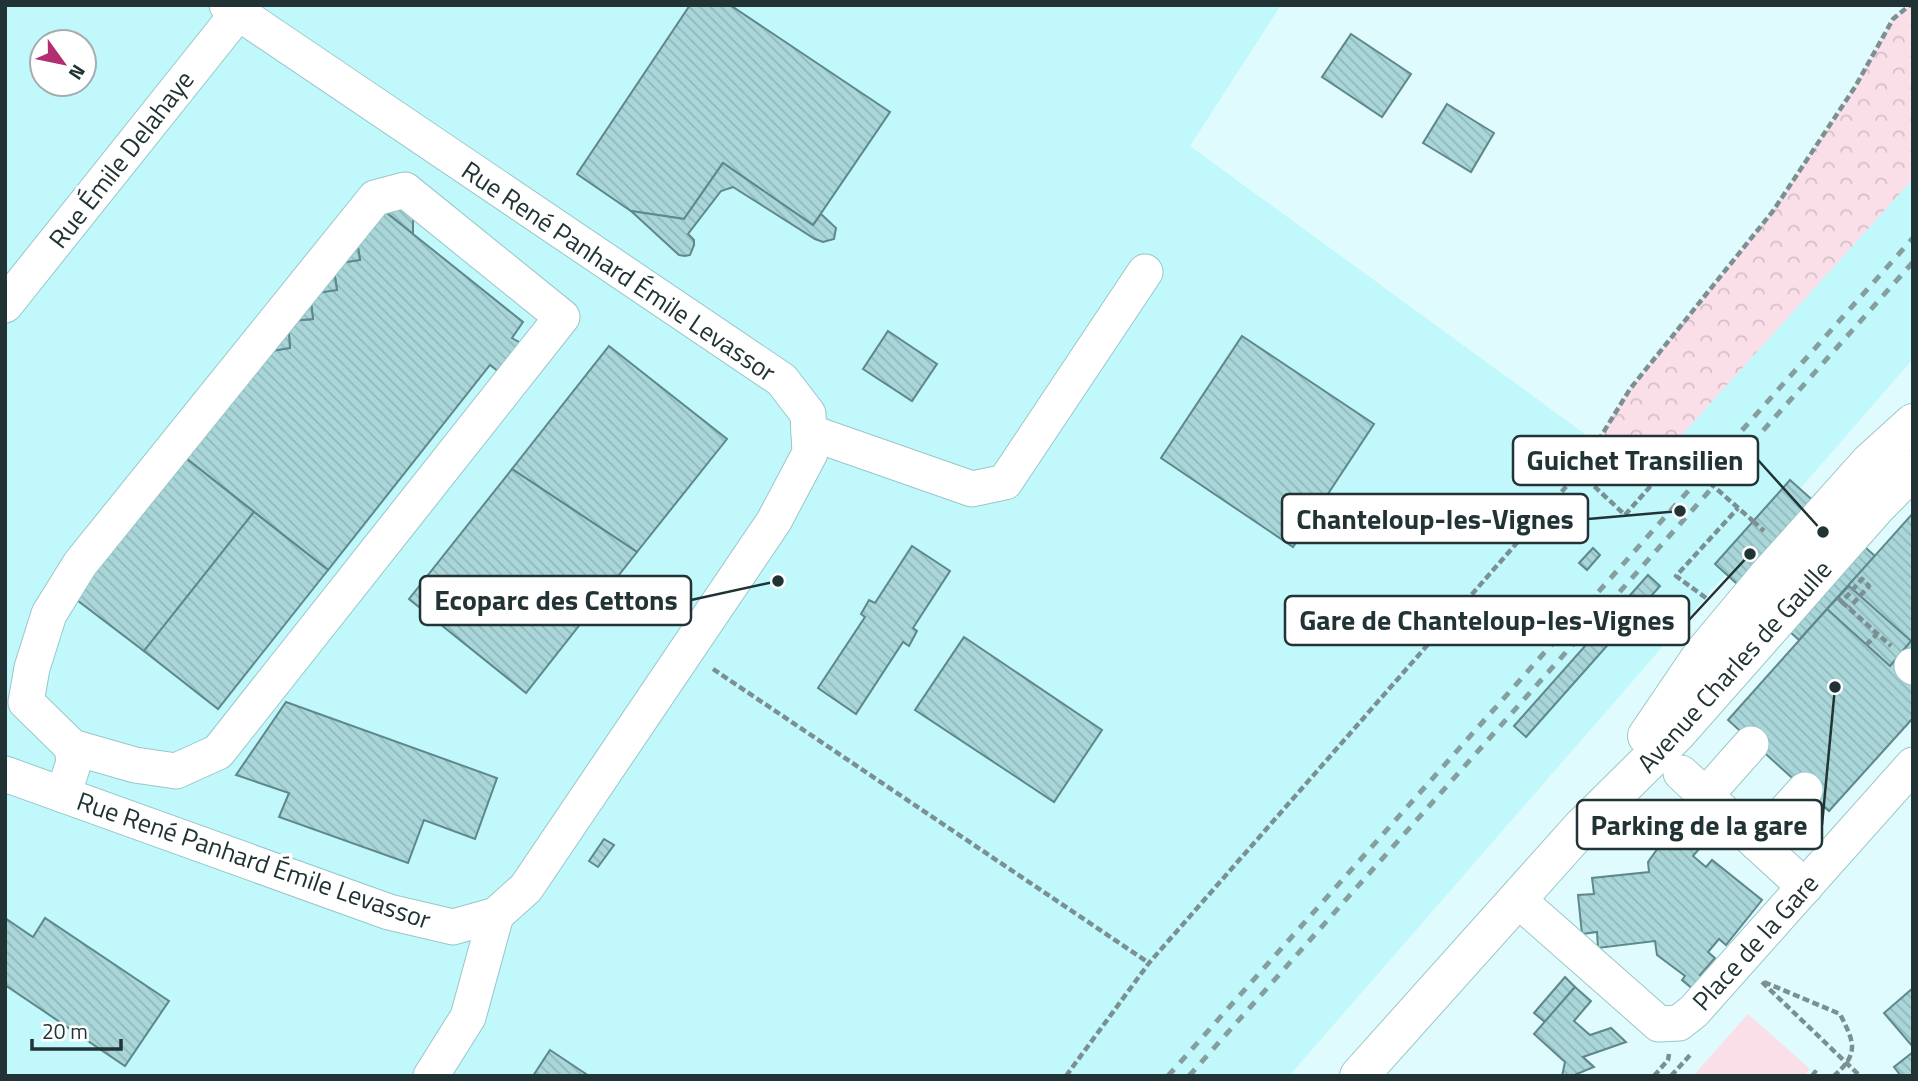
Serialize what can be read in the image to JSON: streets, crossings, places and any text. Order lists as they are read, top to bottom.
{
  "streets": {
    "main road": ["Avenue Charles de Gaulle"],
    "street": ["Rue Émile Delahaye", "Rue René Panhard Émile Levassor", "Place de la Gare"]
  },
  "crossings": [
    ["Rue Émile Delahaye", "Rue René Panhard Émile Levassor"],
    ["Avenue Charles de Gaulle", "Place de la Gare"]
  ],
  "places": [
    "Chanteloup-les-Vignes",
    "Guichet Transilien",
    "Gare de Chanteloup-les-Vignes",
    "Ecoparc des Cettons",
    "Parking de la gare"
  ],
  "scale_bar": "20 m",
  "north": "bottom right"
}
